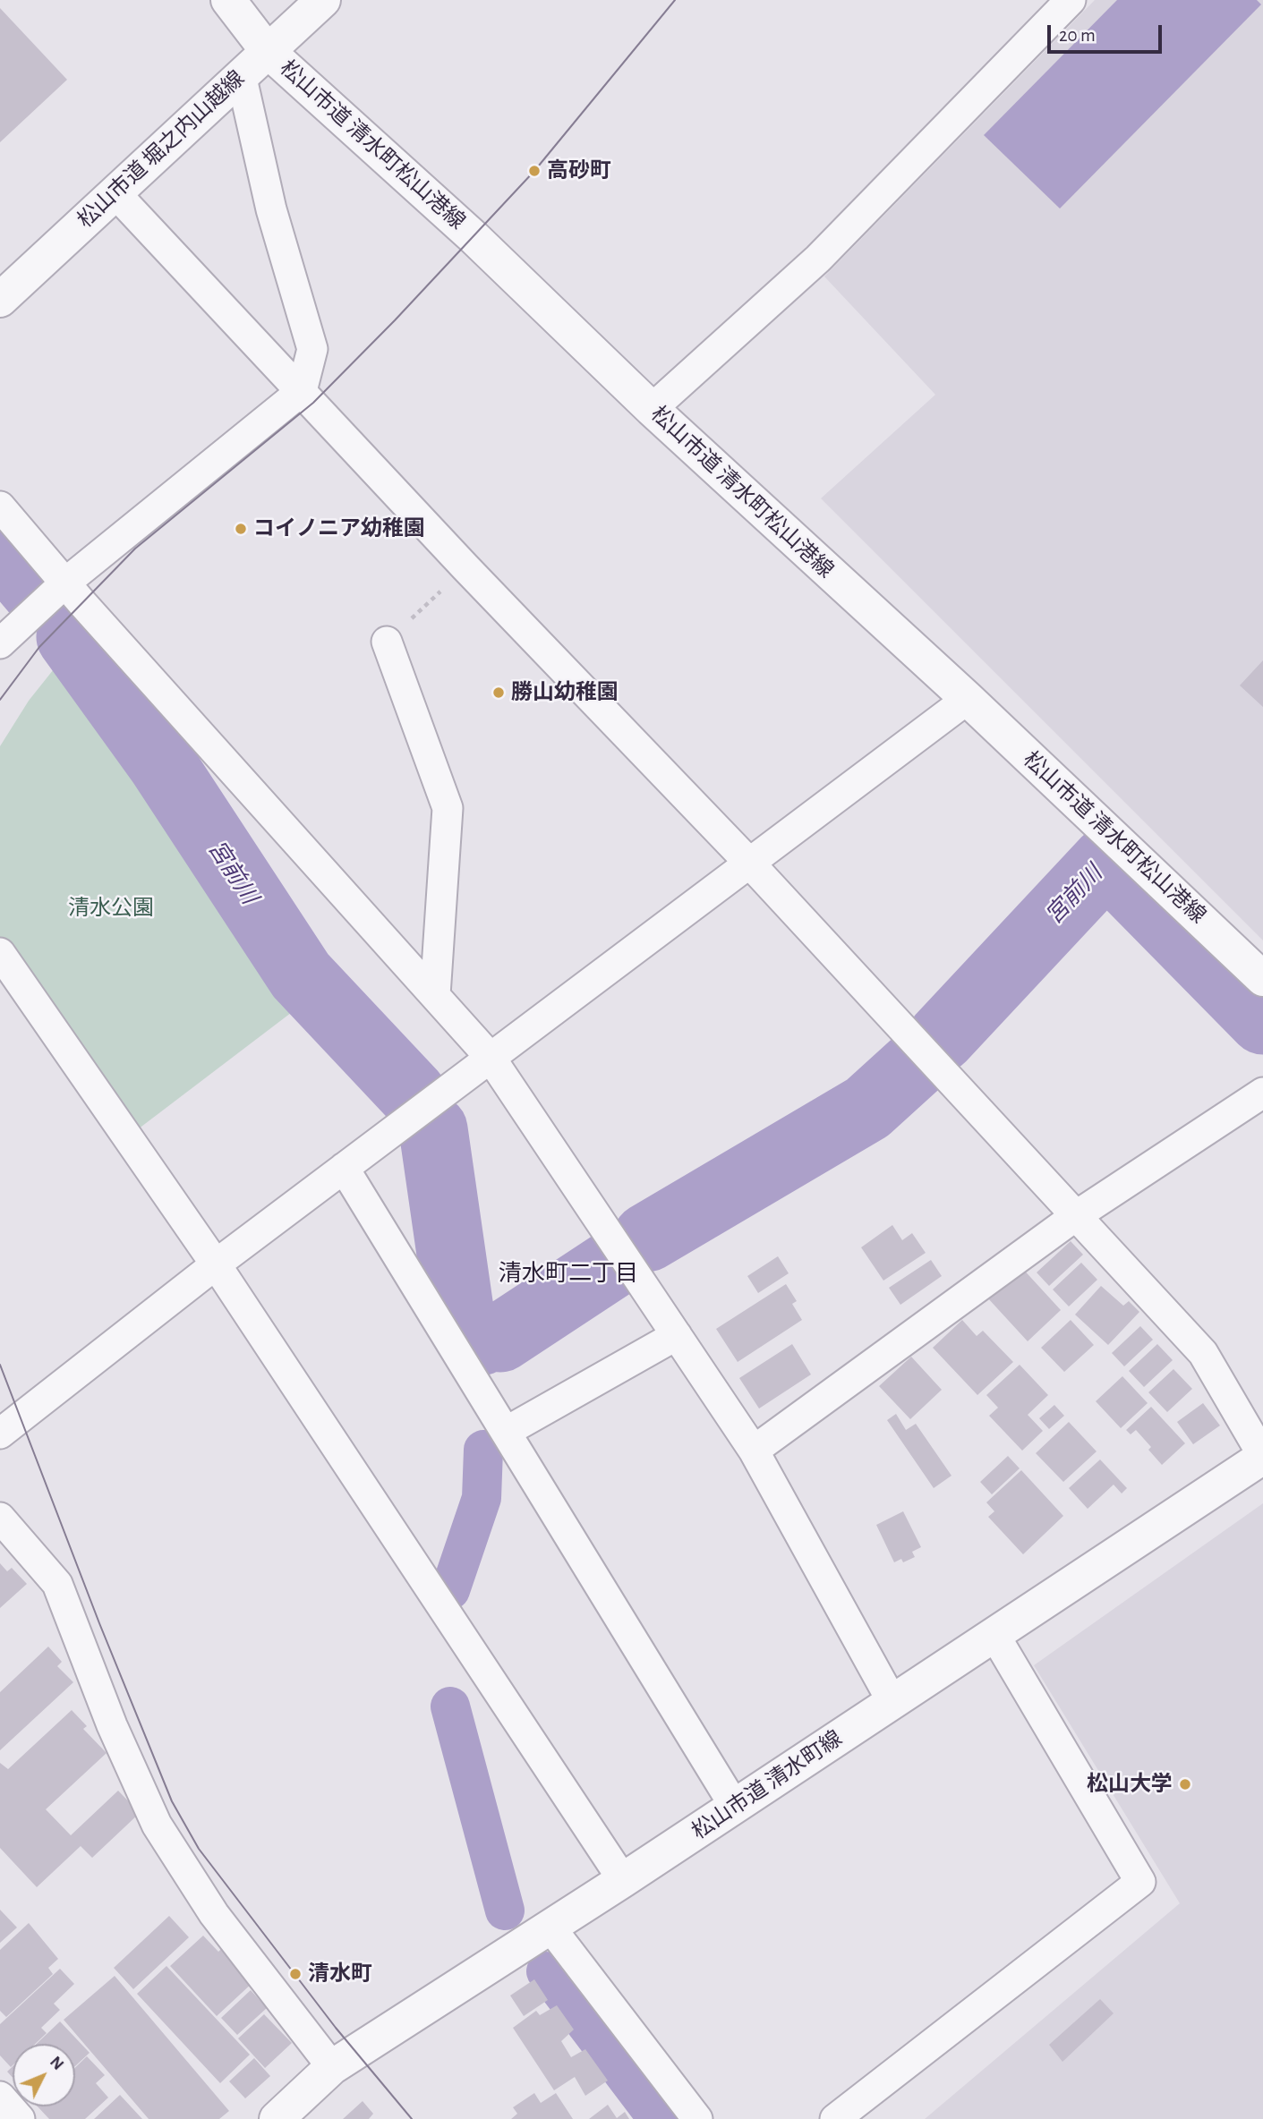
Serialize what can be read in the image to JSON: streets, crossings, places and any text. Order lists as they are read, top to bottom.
{
  "streets": {
    "street": ["松山市道 清水町松山港線", "松山市道 堀之内山越線", "松山市道 清水町線"]
  },
  "crossings": [
    ["松山市道 清水町松山港線", "松山市道 堀之内山越線"]
  ],
  "districts": ["清水町二丁目"],
  "water": ["宮前川"],
  "parks": ["清水公園"],
  "places": [
    "高砂町",
    "コイノニア幼稚園",
    "勝山幼稚園",
    "松山大学",
    "清水町"
  ],
  "scale_bar": "20 m",
  "north": "top right"
}
